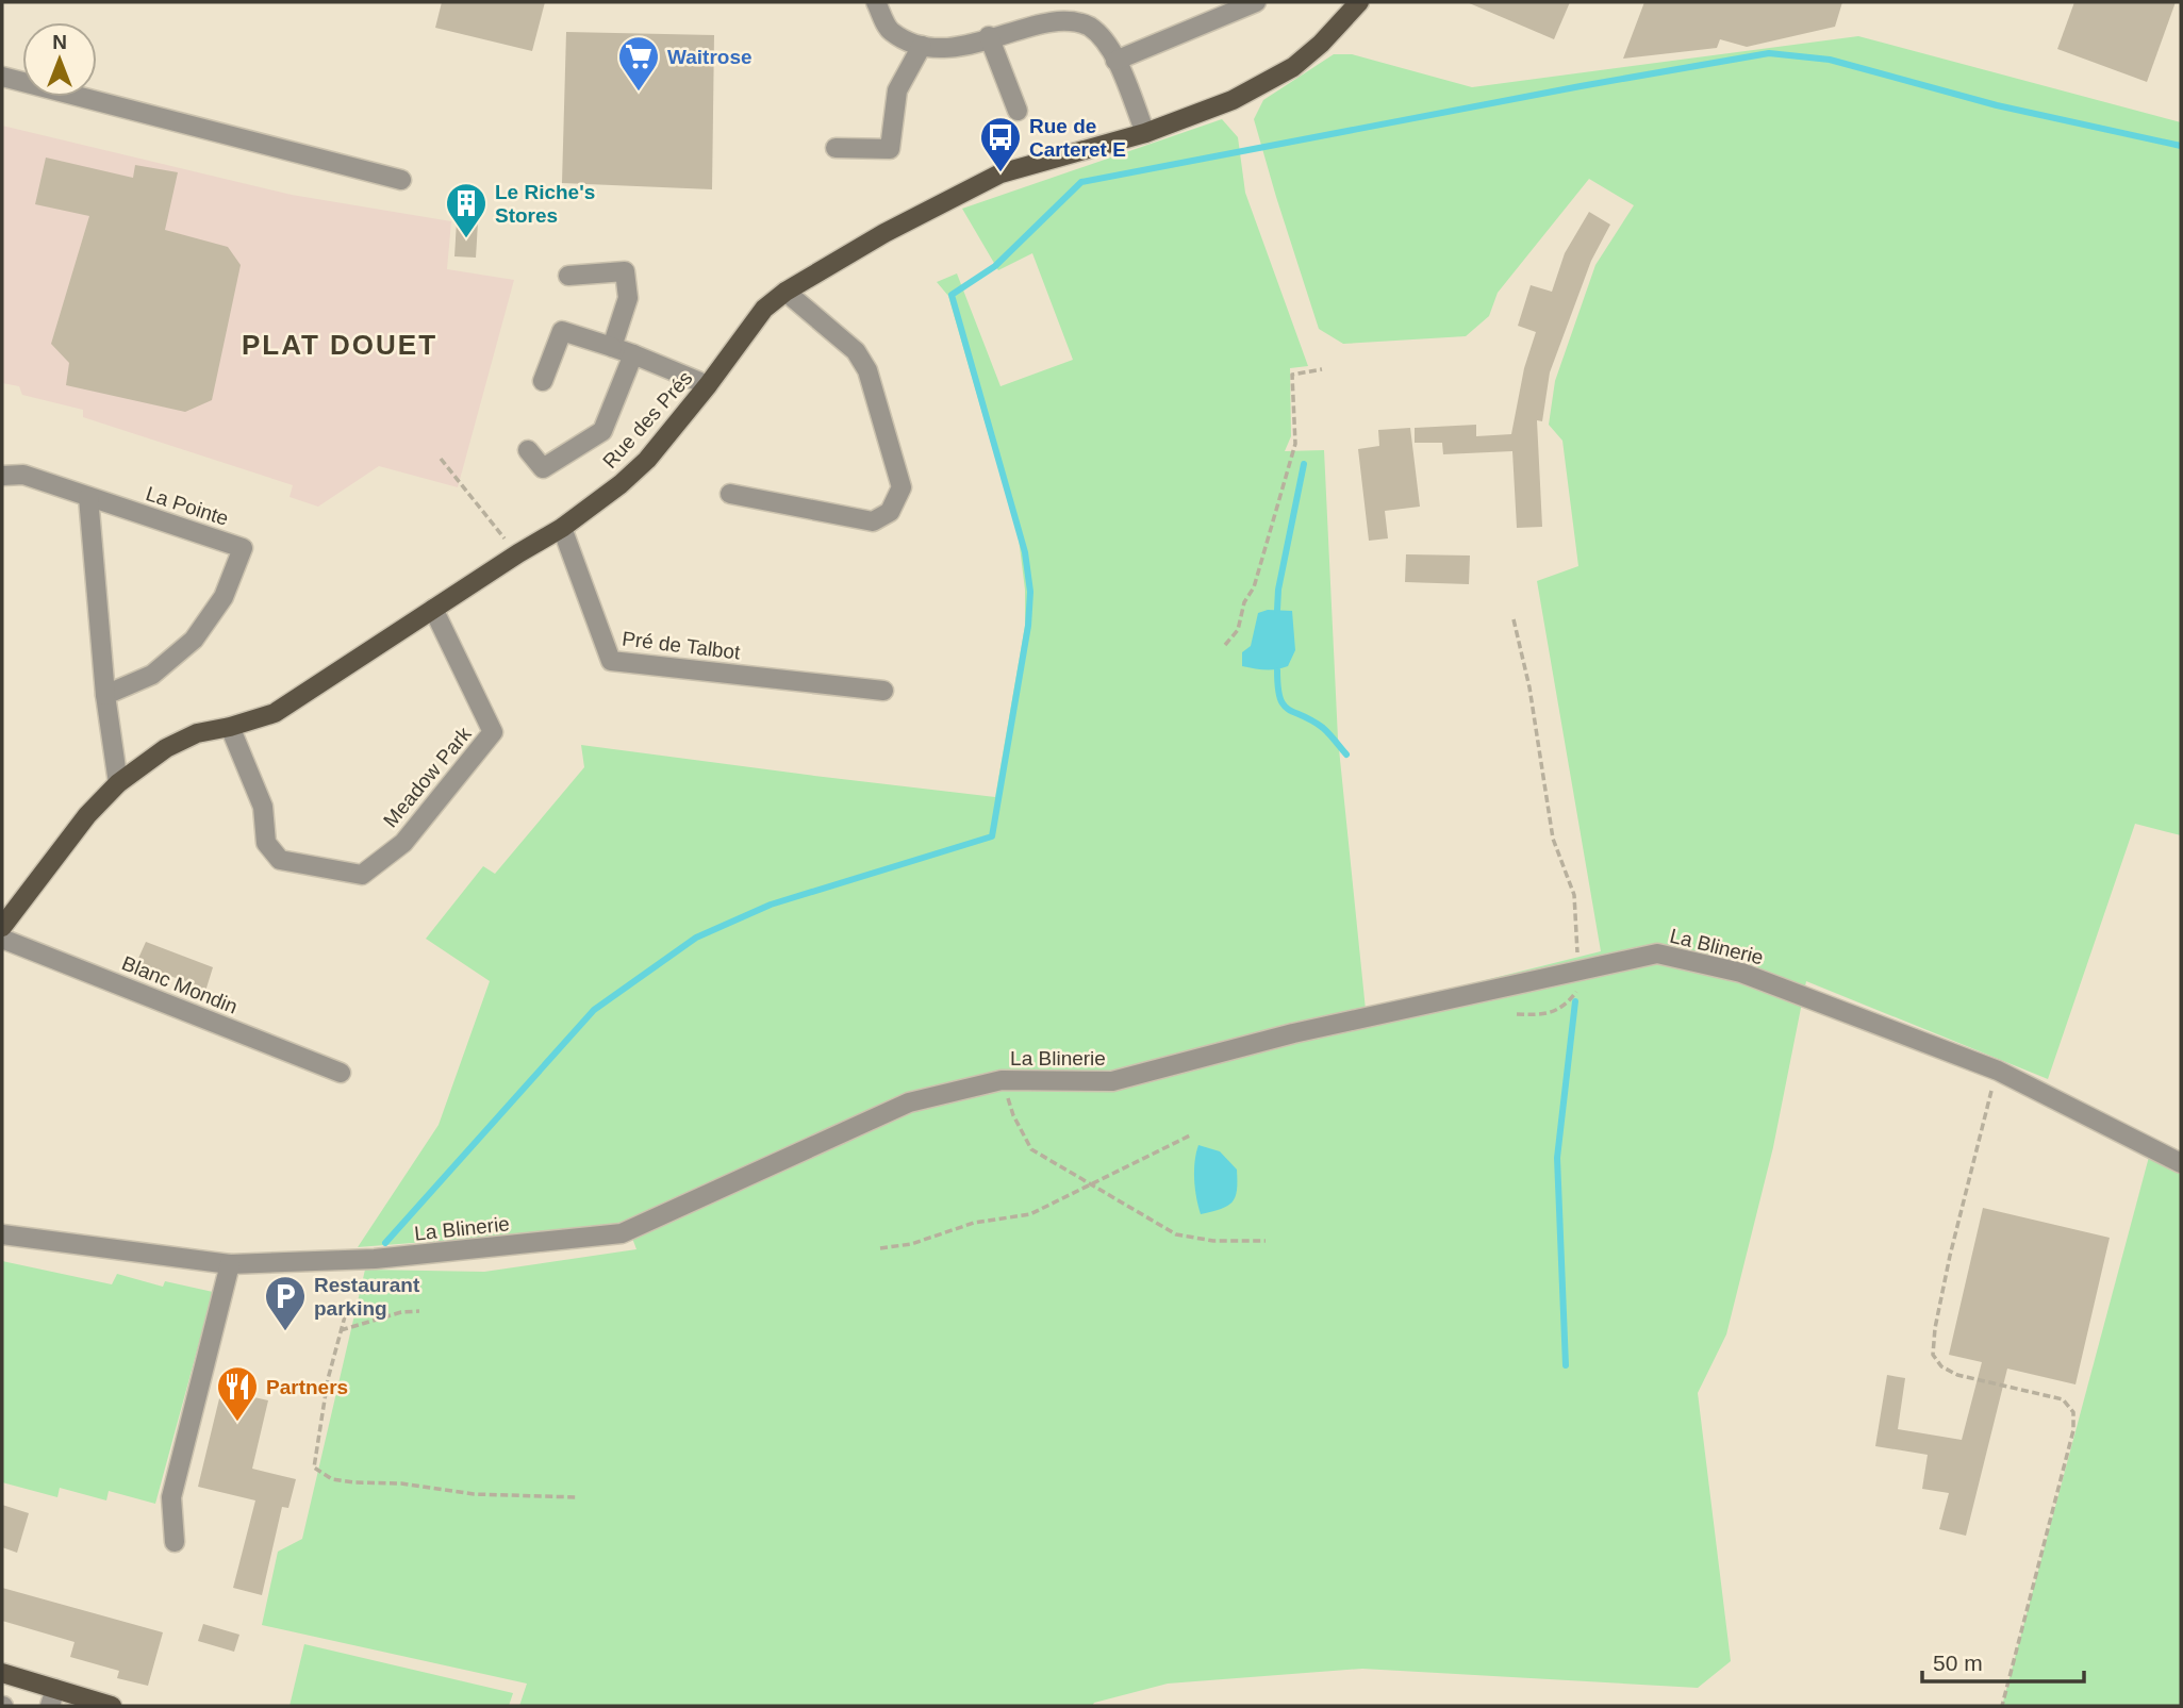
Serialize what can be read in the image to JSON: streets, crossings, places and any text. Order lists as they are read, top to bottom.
{
  "streets": {
    "main road": ["Rue des Prés"],
    "street": [
      "La Pointe",
      "Pré de Talbot",
      "Meadow Park",
      "La Blinerie",
      "Blanc Mondin"
    ]
  },
  "crossings": [
    ["Rue des Prés", "Pré de Talbot"],
    ["Rue des Prés", "Meadow Park"]
  ],
  "districts": ["PLAT DOUET"],
  "places": {
    "supermarket": ["Waitrose"],
    "bus stop": ["Rue de Carteret E"],
    "building": ["Le Riche's Stores"],
    "parking": ["Restaurant parking"],
    "restaurant": ["Partners"]
  },
  "scale_bar": "50 m",
  "north": "top"
}
